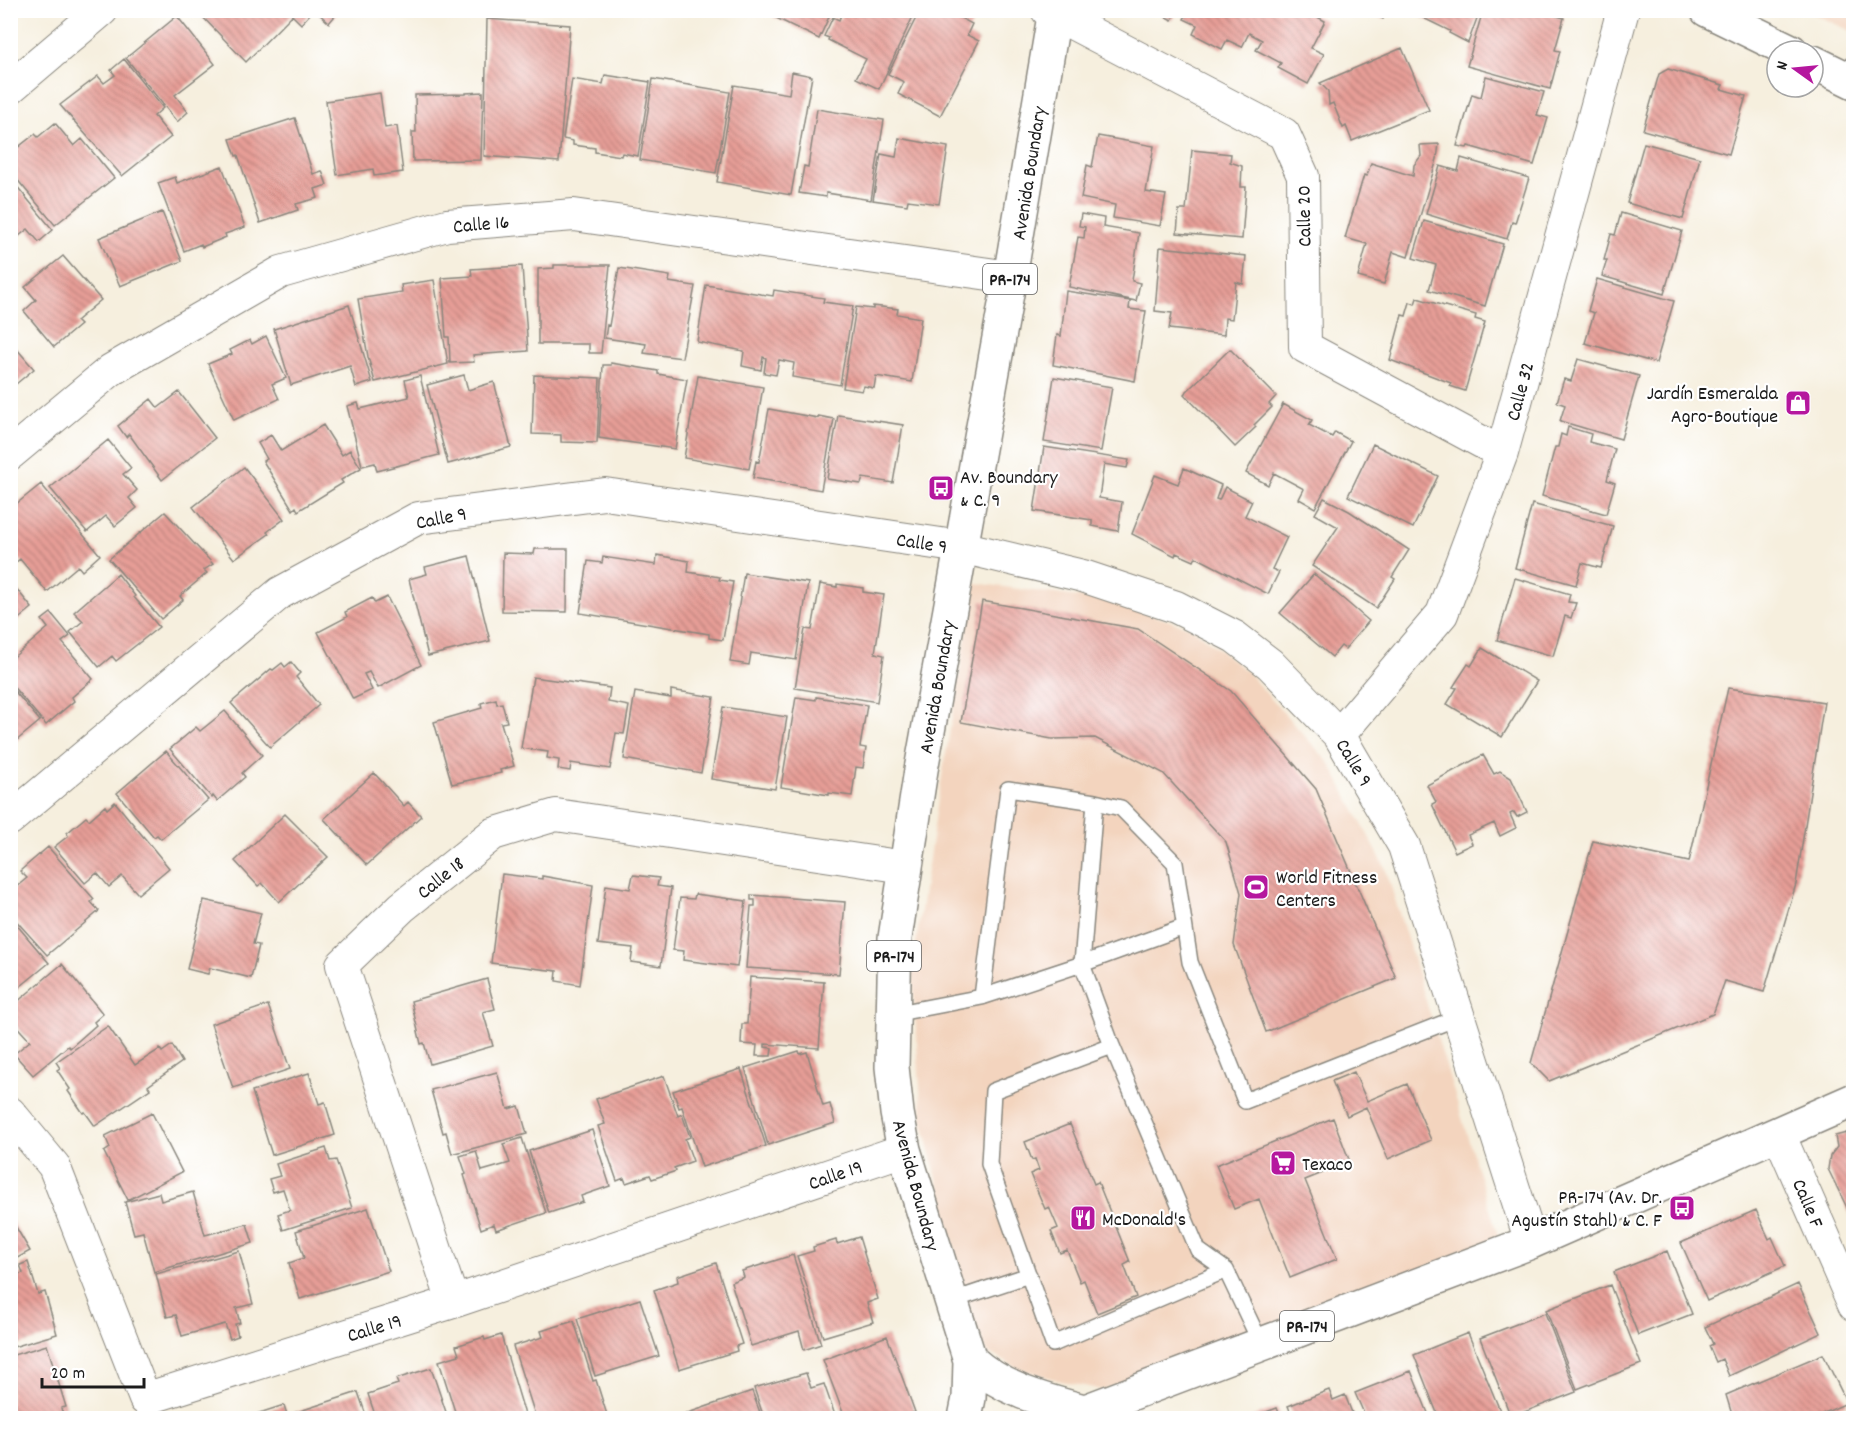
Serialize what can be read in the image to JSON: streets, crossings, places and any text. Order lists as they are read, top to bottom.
{
  "streets": {
    "highway": ["Avenida Boundary", "PR-174"],
    "street": [
      "Calle 20",
      "Calle 16",
      "Calle 32",
      "Calle 9",
      "Calle 18",
      "Calle 19",
      "Calle F"
    ]
  },
  "crossings": [
    ["Avenida Boundary", "Calle 20"],
    ["Avenida Boundary", "Calle 16"],
    ["Avenida Boundary", "PR-174"],
    ["Avenida Boundary", "Calle 9"],
    ["Avenida Boundary", "Calle 18"],
    ["Avenida Boundary", "Calle 19"],
    ["Calle 20", "Calle 32"],
    ["PR-174", "Calle 9"],
    ["PR-174", "Calle F"],
    ["Calle 32", "Calle 9"],
    ["Calle 18", "Calle 19"]
  ],
  "places": {
    "shop": ["Jardín Esmeralda Agro-Boutique"],
    "bus stop": ["Av. Boundary & C. 9", "PR-174 (Av. Dr. Agustín Stahl) & C. F"],
    "sports": ["World Fitness Centers"],
    "supermarket": ["Texaco"],
    "restaurant": ["McDonald's"]
  },
  "scale_bar": "20 m",
  "north": "left"
}
